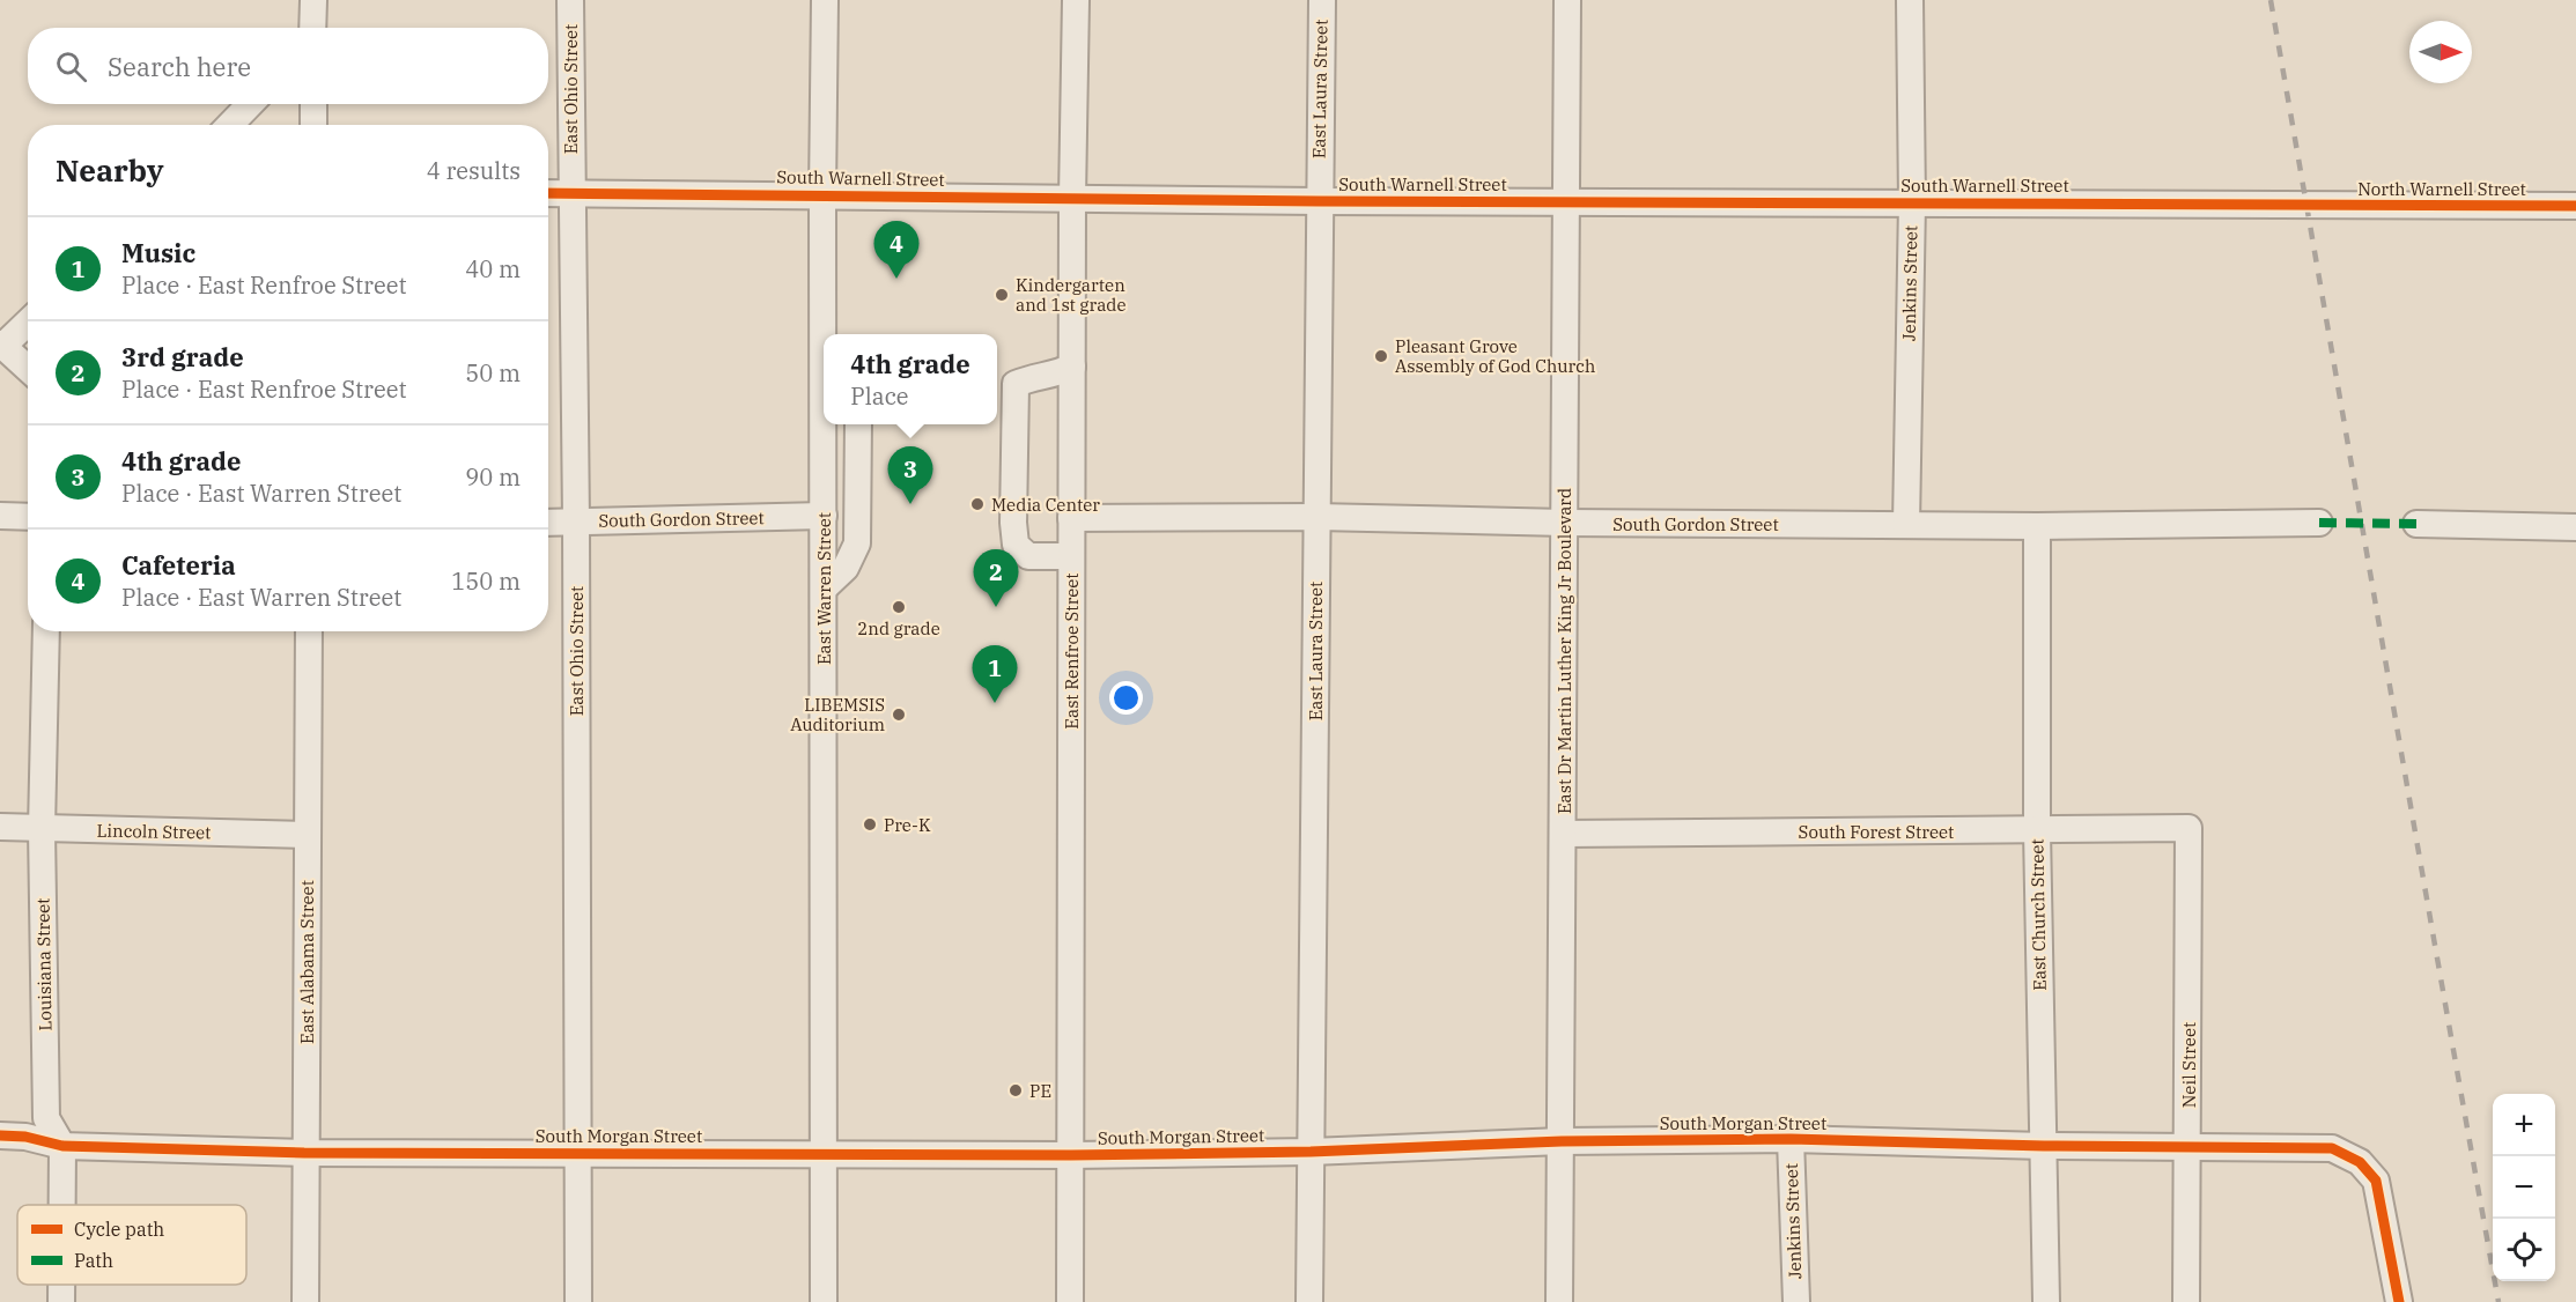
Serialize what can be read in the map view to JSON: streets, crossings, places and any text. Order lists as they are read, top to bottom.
{
  "streets": {
    "street": [
      "East Ohio Street",
      "East Laura Street",
      "South Warnell Street",
      "North Warnell Street",
      "Jenkins Street",
      "South Gordon Street",
      "East Warren Street",
      "East Renfroe Street",
      "East Dr Martin Luther King Jr Boulevard",
      "Lincoln Street",
      "South Forest Street",
      "East Church Street",
      "East Alabama Street",
      "Louisiana Street",
      "Neil Street",
      "South Morgan Street"
    ]
  },
  "crossings": [
    ["East Ohio Street", "South Warnell Street"],
    ["East Ohio Street", "South Gordon Street"],
    ["East Ohio Street", "South Morgan Street"],
    ["East Laura Street", "South Warnell Street"],
    ["East Laura Street", "South Gordon Street"],
    ["East Laura Street", "South Morgan Street"],
    ["South Warnell Street", "North Warnell Street"],
    ["South Warnell Street", "Jenkins Street"],
    ["South Warnell Street", "East Warren Street"],
    ["South Warnell Street", "East Renfroe Street"],
    ["South Warnell Street", "East Dr Martin Luther King Jr Boulevard"],
    ["Jenkins Street", "South Gordon Street"],
    ["Jenkins Street", "South Morgan Street"],
    ["South Gordon Street", "East Warren Street"],
    ["South Gordon Street", "East Renfroe Street"],
    ["South Gordon Street", "East Dr Martin Luther King Jr Boulevard"],
    ["South Gordon Street", "East Church Street"],
    ["East Warren Street", "South Morgan Street"],
    ["East Renfroe Street", "South Morgan Street"],
    ["East Dr Martin Luther King Jr Boulevard", "South Forest Street"],
    ["East Dr Martin Luther King Jr Boulevard", "South Morgan Street"],
    ["Lincoln Street", "East Alabama Street"],
    ["Lincoln Street", "Louisiana Street"],
    ["South Forest Street", "East Church Street"],
    ["South Forest Street", "Neil Street"],
    ["East Church Street", "South Morgan Street"],
    ["East Alabama Street", "South Morgan Street"],
    ["Louisiana Street", "South Morgan Street"],
    ["Neil Street", "South Morgan Street"]
  ],
  "places": [
    "Kindergarten and 1st grade",
    "Pleasant Grove Assembly of God Church",
    "Media Center",
    "2nd grade",
    "LIBEMSIS Auditorium",
    "Pre-K",
    "PE"
  ],
  "legend": ["Cycle path", "Path"],
  "north": "right",
  "page": {
    "search": "Search here",
    "heading": ["Nearby", "4 results"],
    "list": [
      {
        "mark": "1",
        "name": "Music",
        "note": "Place · East Renfroe Street",
        "value": "40 m"
      },
      {
        "mark": "2",
        "name": "3rd grade",
        "note": "Place · East Renfroe Street",
        "value": "50 m"
      },
      {
        "mark": "3",
        "name": "4th grade",
        "note": "Place · East Warren Street",
        "value": "90 m"
      },
      {
        "mark": "4",
        "name": "Cafeteria",
        "note": "Place · East Warren Street",
        "value": "150 m"
      }
    ],
    "pins": [
      "4",
      "3",
      "2",
      "1"
    ],
    "popup": ["4th grade", "Place"],
    "map_buttons": ["+", "−"]
  }
}
